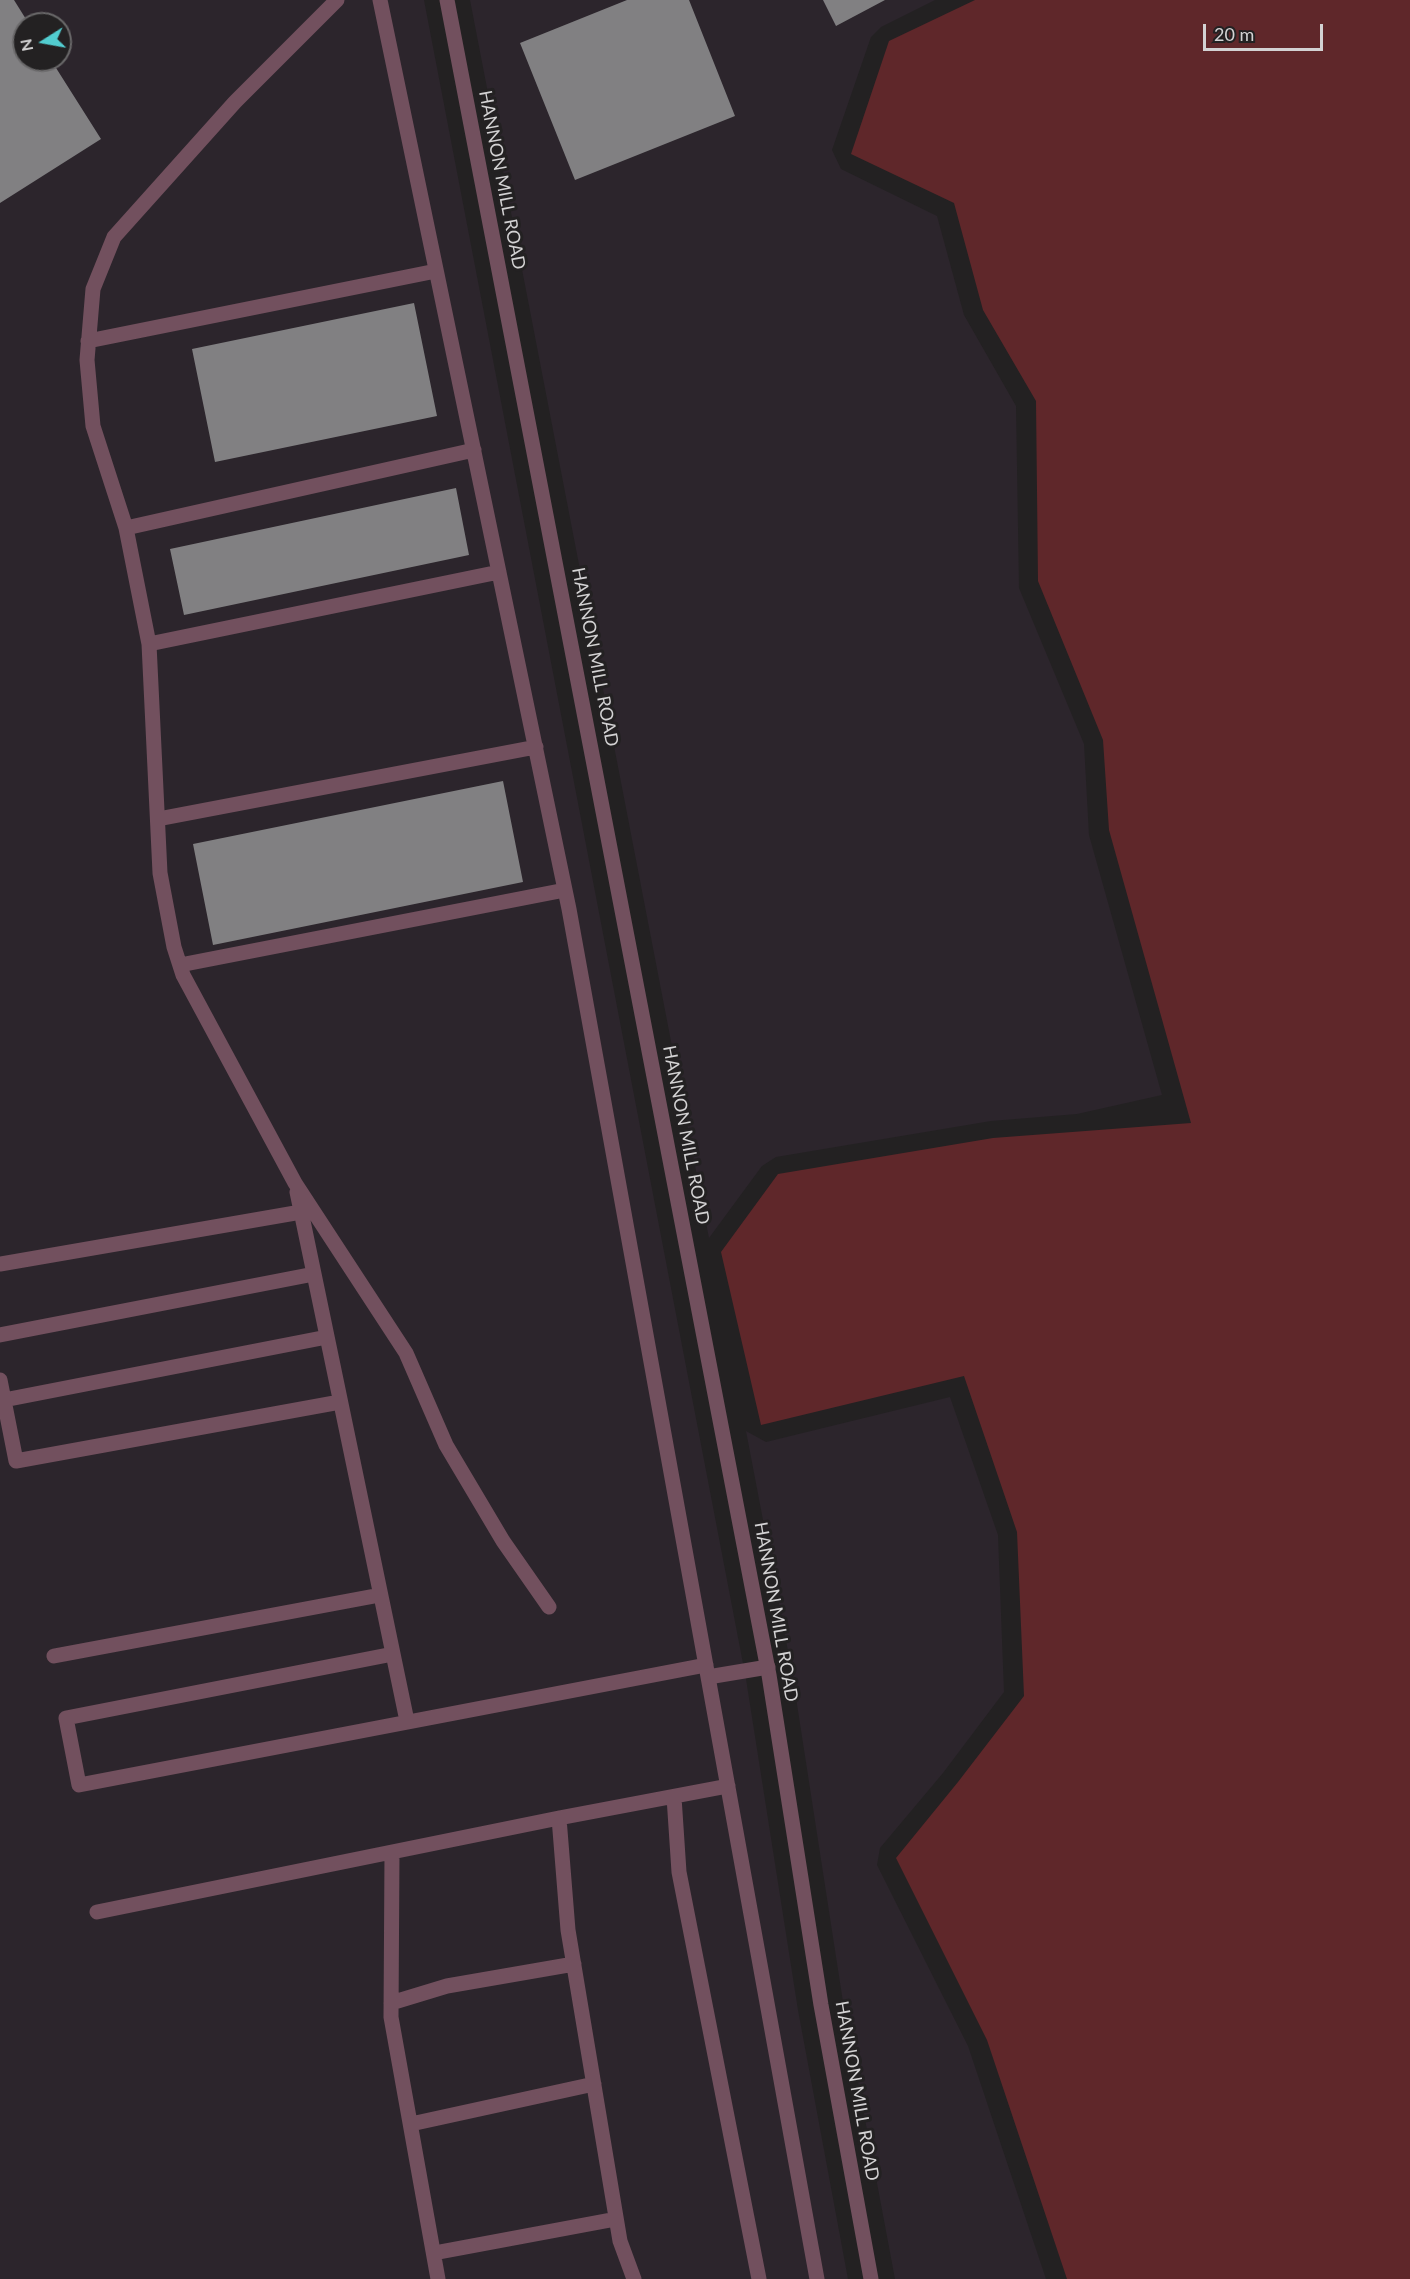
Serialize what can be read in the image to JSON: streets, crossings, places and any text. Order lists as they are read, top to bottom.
{
  "streets": {
    "street": ["HANNON MILL ROAD"]
  },
  "scale_bar": "20 m",
  "north": "left"
}
